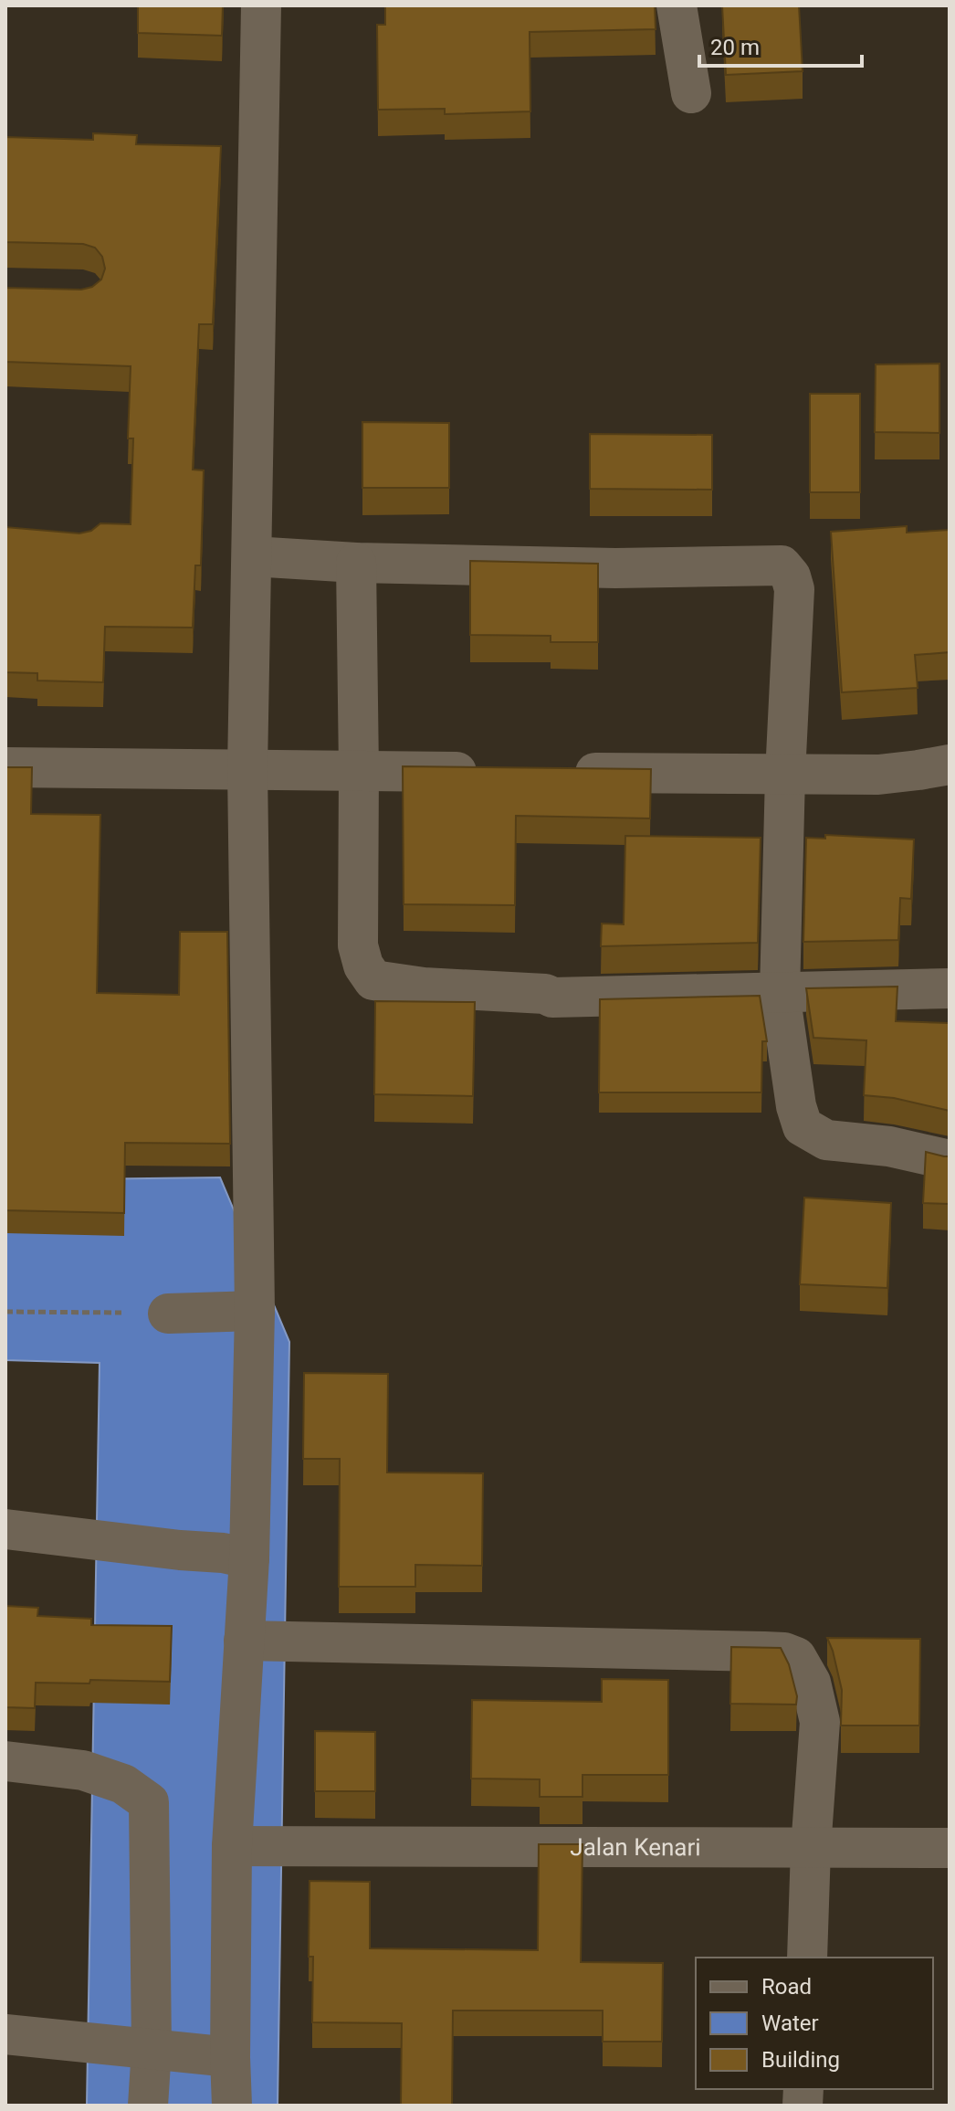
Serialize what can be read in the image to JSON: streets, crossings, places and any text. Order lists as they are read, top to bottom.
{
  "streets": {
    "street": ["Jalan Kenari"]
  },
  "legend": ["Road", "Water", "Building"],
  "scale_bar": "20 m"
}
